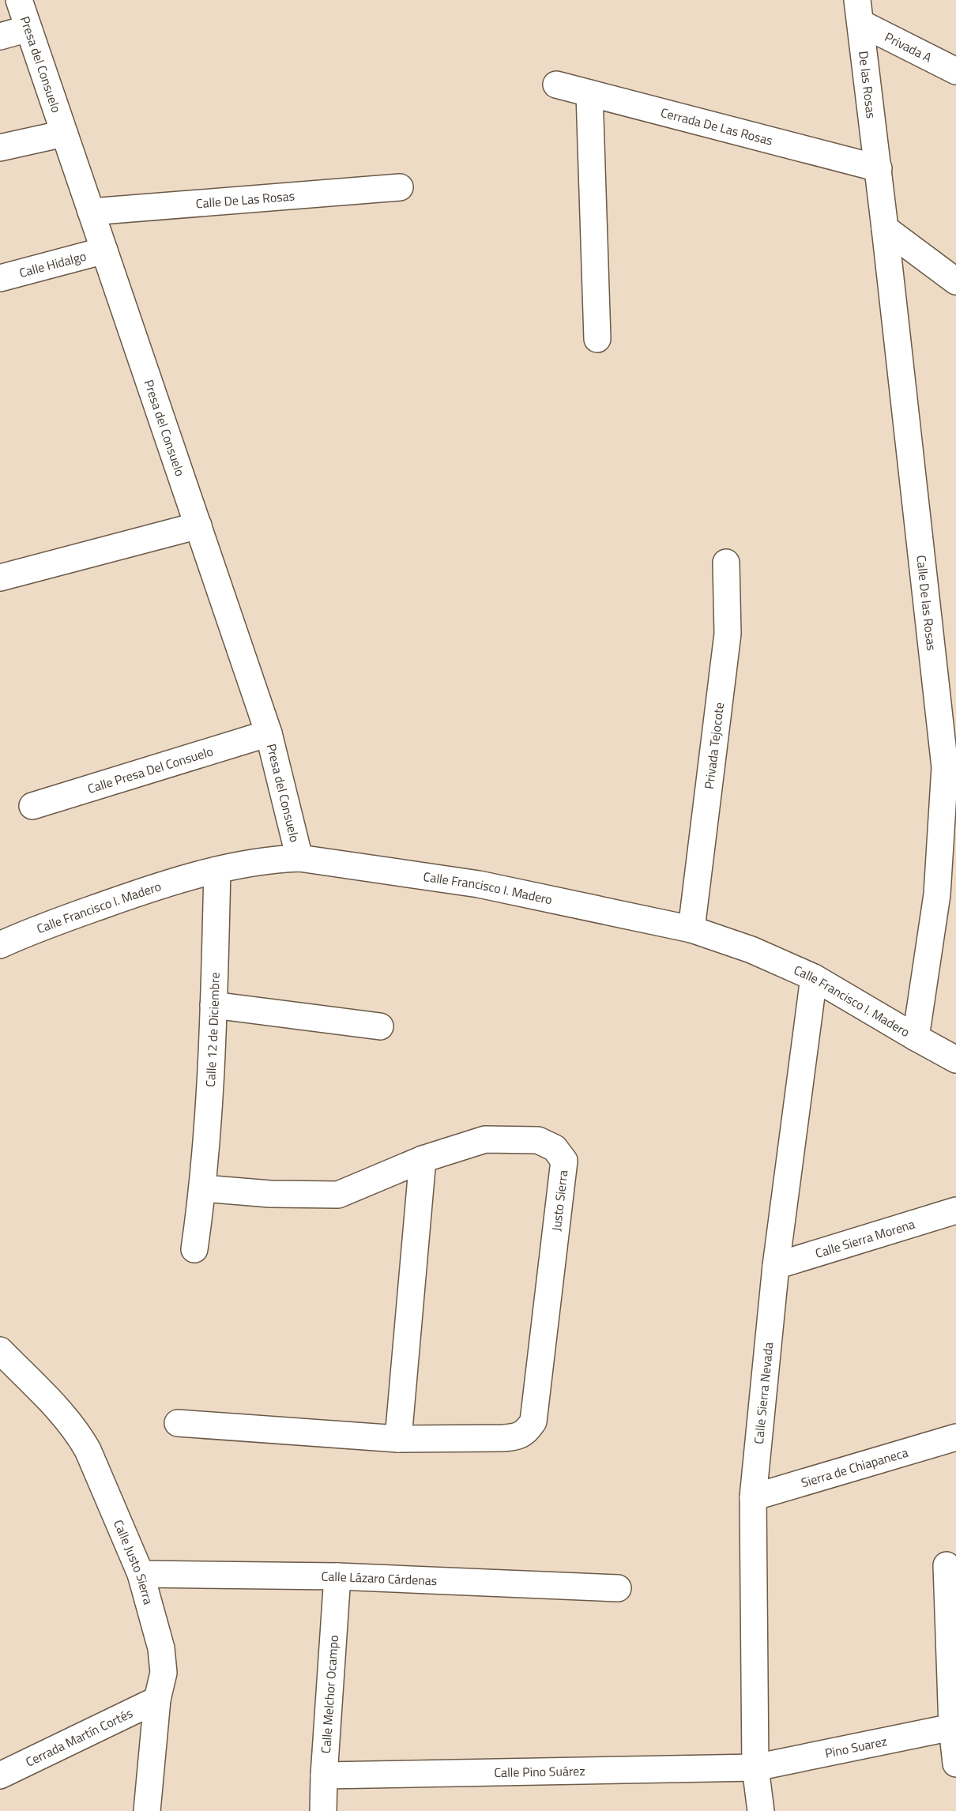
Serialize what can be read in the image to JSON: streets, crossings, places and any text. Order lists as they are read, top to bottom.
{
  "streets": {
    "street": [
      "Privada A",
      "Presa del Consuelo",
      "De las Rosas",
      "Cerrada De Las Rosas",
      "Calle De Las Rosas",
      "Calle Hidalgo",
      "Calle De las Rosas",
      "Privada Tejocote",
      "Calle Presa Del Consuelo",
      "Calle Francisco I. Madero",
      "Calle 12 de Diciembre",
      "Justo Sierra",
      "Calle Sierra Morena",
      "Calle Sierra Nevada",
      "Sierra de Chiapaneca",
      "Calle Justo Sierra",
      "Calle Lázaro Cárdenas",
      "Calle Melchor Ocampo",
      "Cerrada Martín Cortés",
      "Pino Suarez",
      "Calle Pino Suárez"
    ]
  },
  "crossings": [
    ["Privada A", "De las Rosas"],
    ["Presa del Consuelo", "Calle De Las Rosas"],
    ["Presa del Consuelo", "Calle Hidalgo"],
    ["Presa del Consuelo", "Calle Presa Del Consuelo"],
    ["Presa del Consuelo", "Calle Francisco I. Madero"],
    ["De las Rosas", "Cerrada De Las Rosas"],
    ["De las Rosas", "Calle De las Rosas"],
    ["Cerrada De Las Rosas", "Calle De las Rosas"],
    ["Calle De las Rosas", "Calle Francisco I. Madero"],
    ["Privada Tejocote", "Calle Francisco I. Madero"],
    ["Calle Francisco I. Madero", "Calle 12 de Diciembre"],
    ["Calle Francisco I. Madero", "Calle Sierra Nevada"],
    ["Calle 12 de Diciembre", "Justo Sierra"],
    ["Calle Sierra Morena", "Calle Sierra Nevada"],
    ["Calle Sierra Nevada", "Sierra de Chiapaneca"],
    ["Calle Sierra Nevada", "Pino Suarez"],
    ["Calle Sierra Nevada", "Calle Pino Suárez"],
    ["Calle Justo Sierra", "Calle Lázaro Cárdenas"],
    ["Calle Justo Sierra", "Cerrada Martín Cortés"],
    ["Calle Lázaro Cárdenas", "Calle Melchor Ocampo"],
    ["Calle Melchor Ocampo", "Calle Pino Suárez"],
    ["Pino Suarez", "Calle Pino Suárez"]
  ]
}
